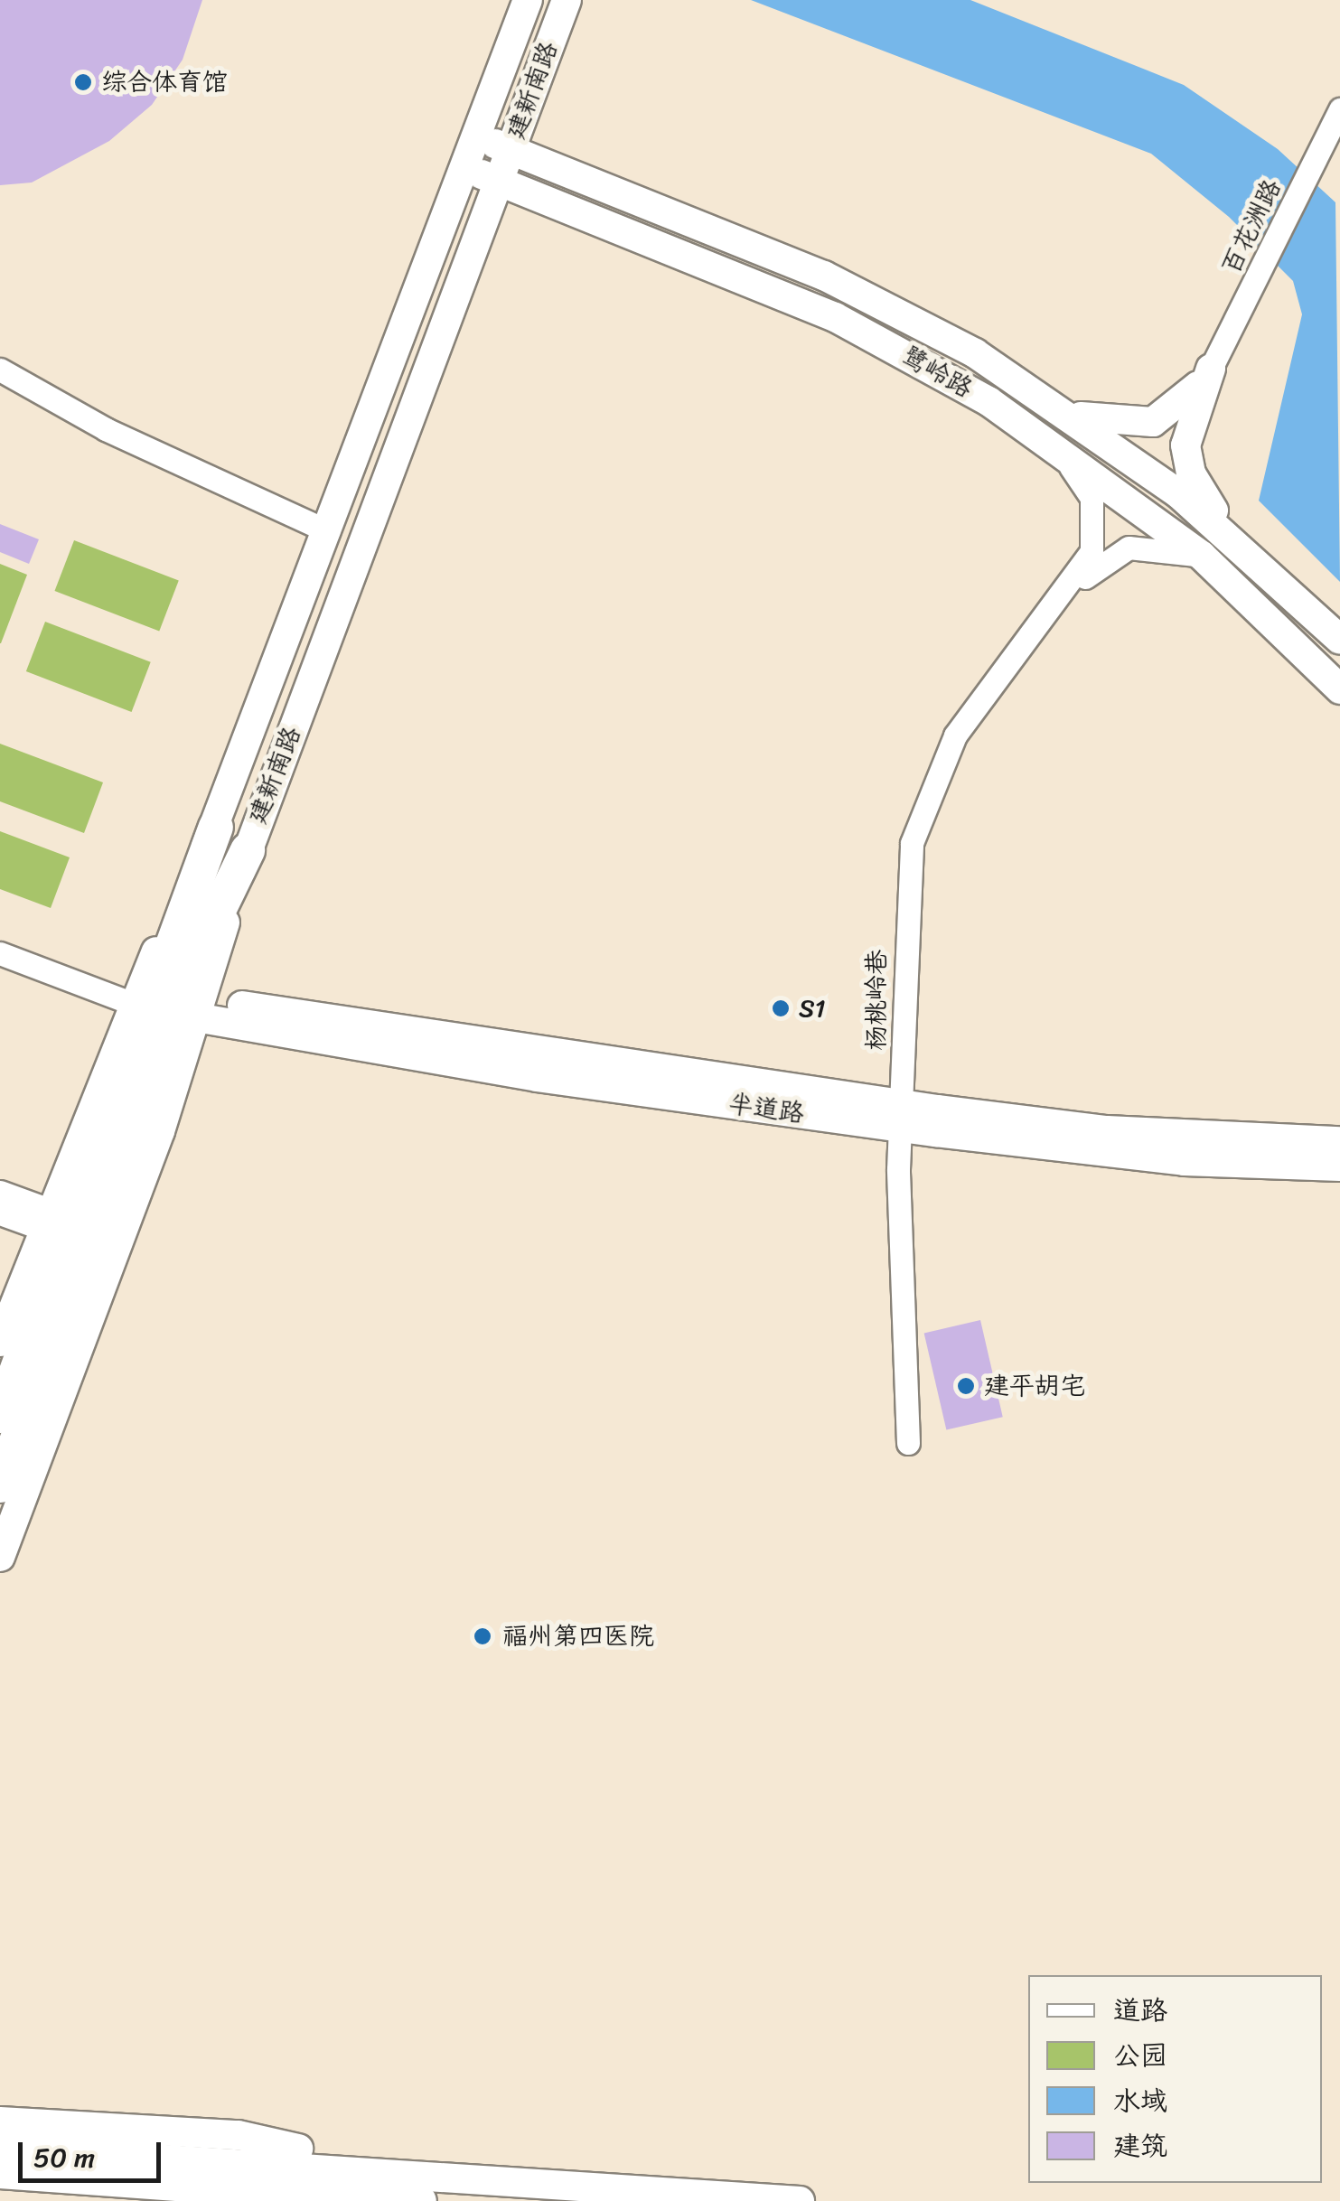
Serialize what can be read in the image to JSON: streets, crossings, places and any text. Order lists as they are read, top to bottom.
{
  "streets": {
    "main road": ["建新南路", "鹭岭路", "半道路"],
    "street": ["百花洲路", "杨桃岭巷"]
  },
  "crossings": [
    ["建新南路", "鹭岭路"],
    ["建新南路", "半道路"],
    ["杨桃岭巷", "半道路"]
  ],
  "places": [
    "综合体育馆",
    "S1",
    "建平胡宅",
    "福州第四医院"
  ],
  "legend": [
    "道路",
    "公园",
    "水域",
    "建筑"
  ],
  "scale_bar": "50 m"
}
